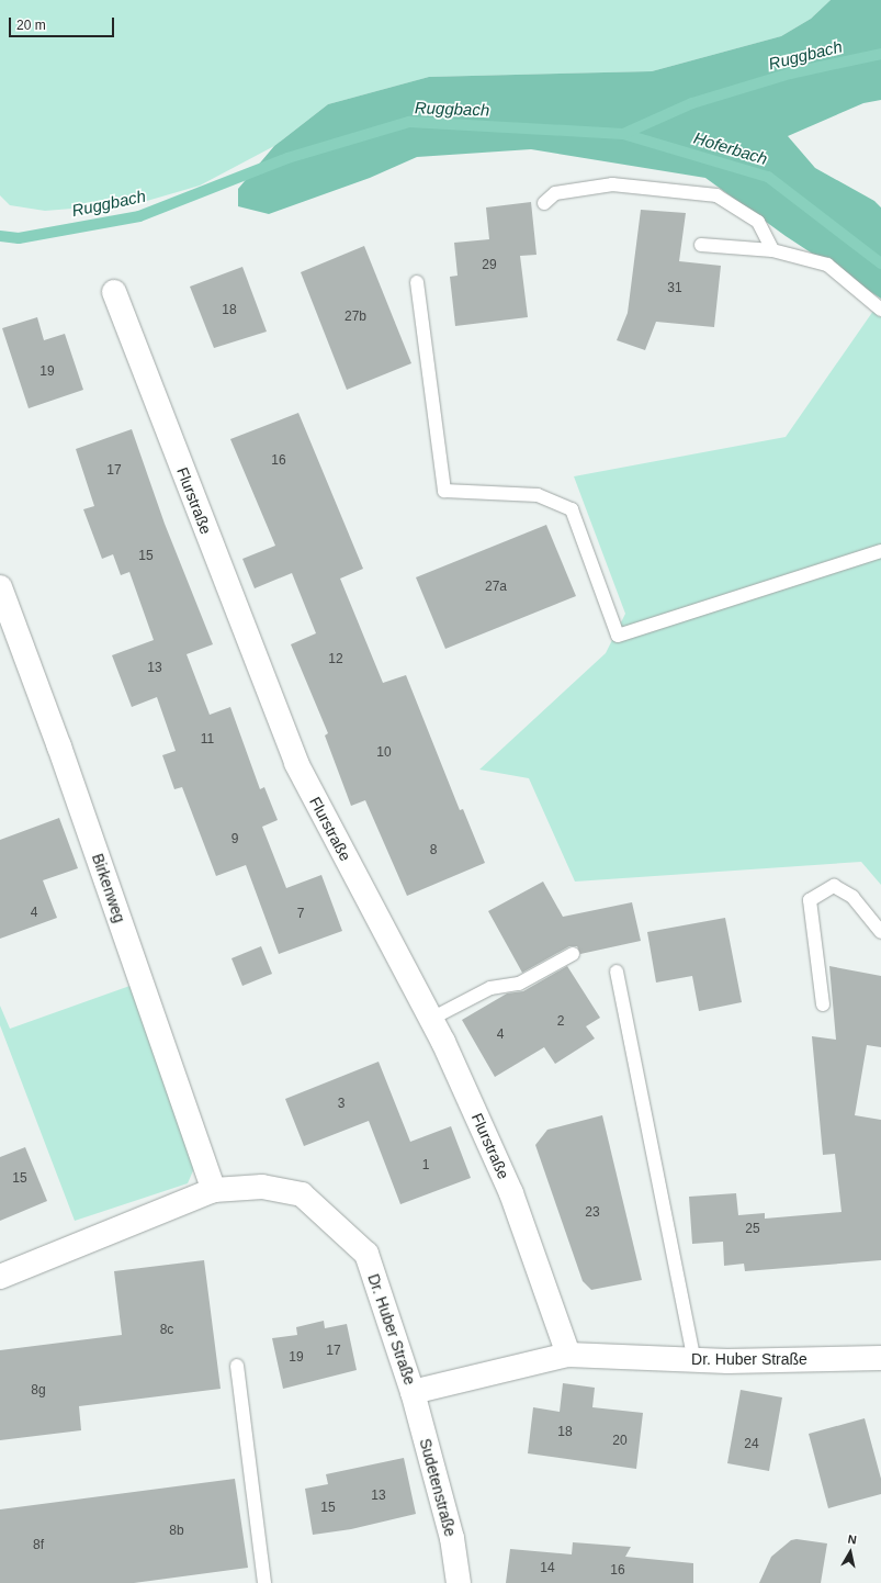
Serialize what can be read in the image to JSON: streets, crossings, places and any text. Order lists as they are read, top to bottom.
{
  "streets": {
    "street": [
      "Flurstraße",
      "Birkenweg",
      "Dr. Huber Straße",
      "Sudetenstraße"
    ]
  },
  "crossings": [
    ["Flurstraße", "Dr. Huber Straße"],
    ["Birkenweg", "Dr. Huber Straße"],
    ["Dr. Huber Straße", "Sudetenstraße"]
  ],
  "water": ["Ruggbach", "Hoferbach"],
  "house_numbers": [
    "29",
    "31",
    "18",
    "27b",
    "19",
    "16",
    "17",
    "15",
    "27a",
    "12",
    "13",
    "11",
    "10",
    "9",
    "8",
    "4",
    "7",
    "2",
    "4",
    "3",
    "1",
    "15",
    "23",
    "25",
    "8c",
    "17",
    "19",
    "8g",
    "18",
    "20",
    "24",
    "13",
    "15",
    "8b",
    "8f",
    "14",
    "16"
  ],
  "scale_bar": "20 m",
  "north": "top"
}
